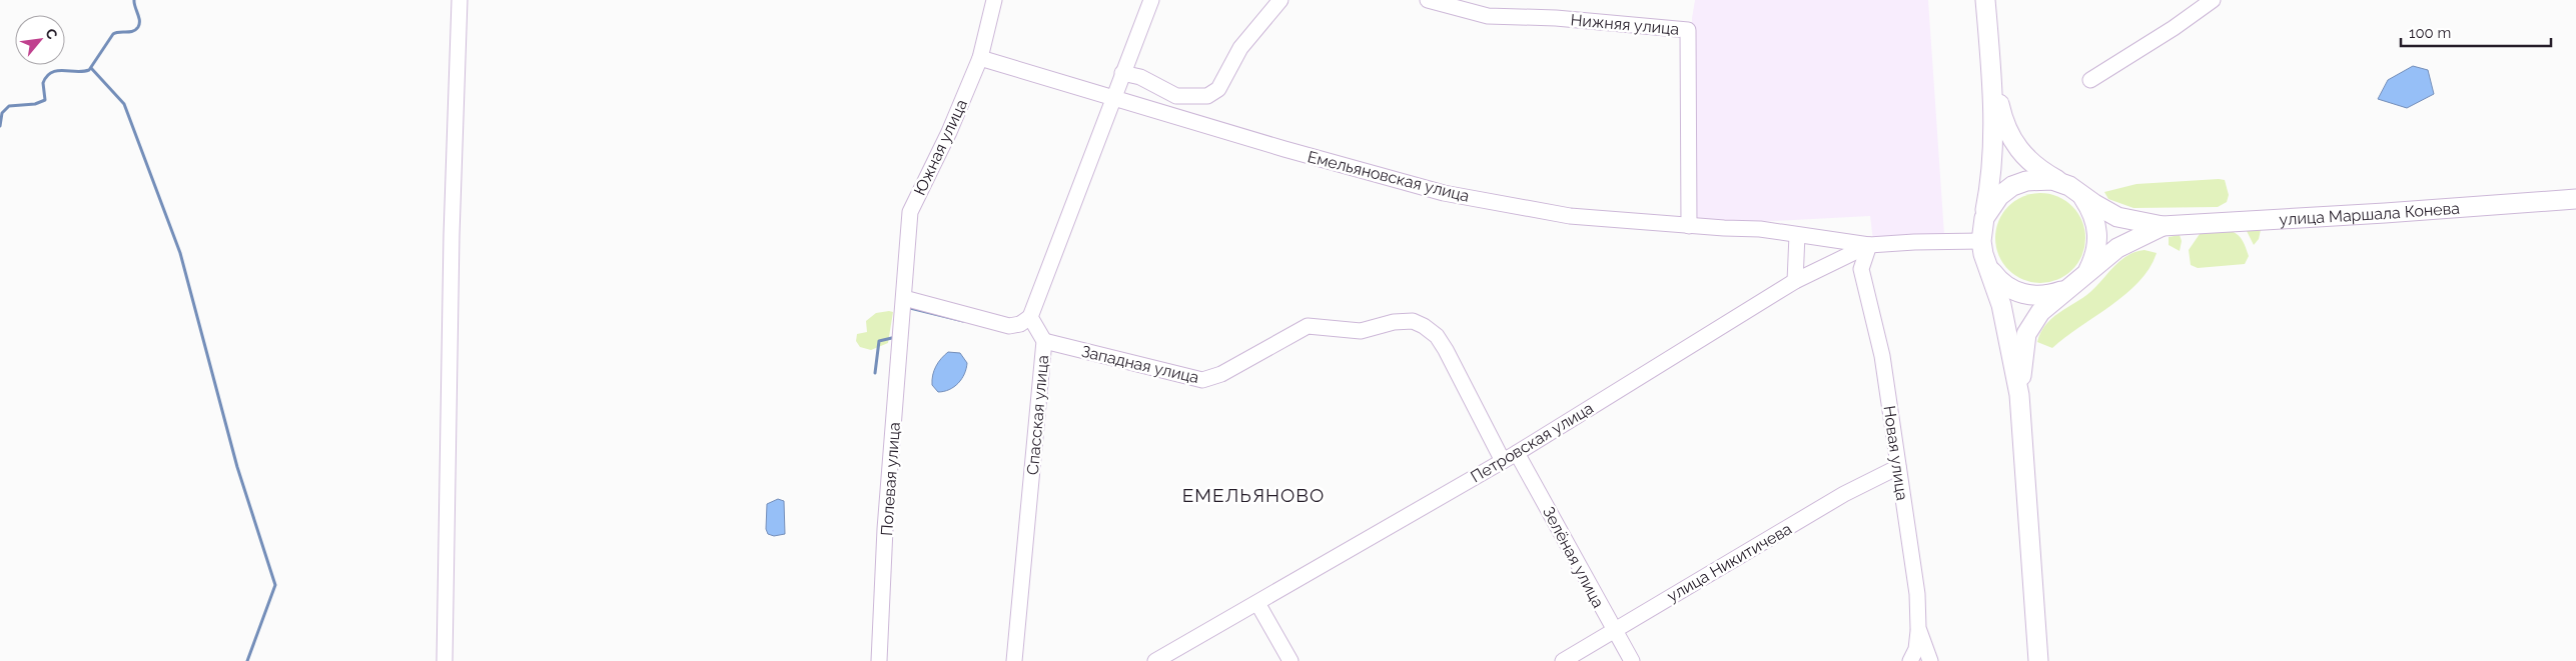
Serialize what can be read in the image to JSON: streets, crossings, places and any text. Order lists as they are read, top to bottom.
{
  "streets": {
    "main road": ["улица Маршала Конева"],
    "street": [
      "Нижняя улица",
      "Южная улица",
      "Емельяновская улица",
      "Западная улица",
      "Спасская улица",
      "Петровская улица",
      "Новая улица",
      "Полевая улица",
      "Зелёная улица",
      "улица Никитичева"
    ]
  },
  "crossings": [
    ["Нижняя улица", "Емельяновская улица"],
    ["Южная улица", "Емельяновская улица"],
    ["Южная улица", "Полевая улица"],
    ["Емельяновская улица", "Петровская улица"],
    ["Емельяновская улица", "Новая улица"],
    ["Западная улица", "Спасская улица"],
    ["Западная улица", "Петровская улица"],
    ["Петровская улица", "Новая улица"],
    ["Петровская улица", "Зелёная улица"],
    ["Новая улица", "улица Никитичева"],
    ["Зелёная улица", "улица Никитичева"]
  ],
  "districts": ["ЕМЕЛЬЯНОВО"],
  "scale_bar": "100 m",
  "north": "top right"
}
